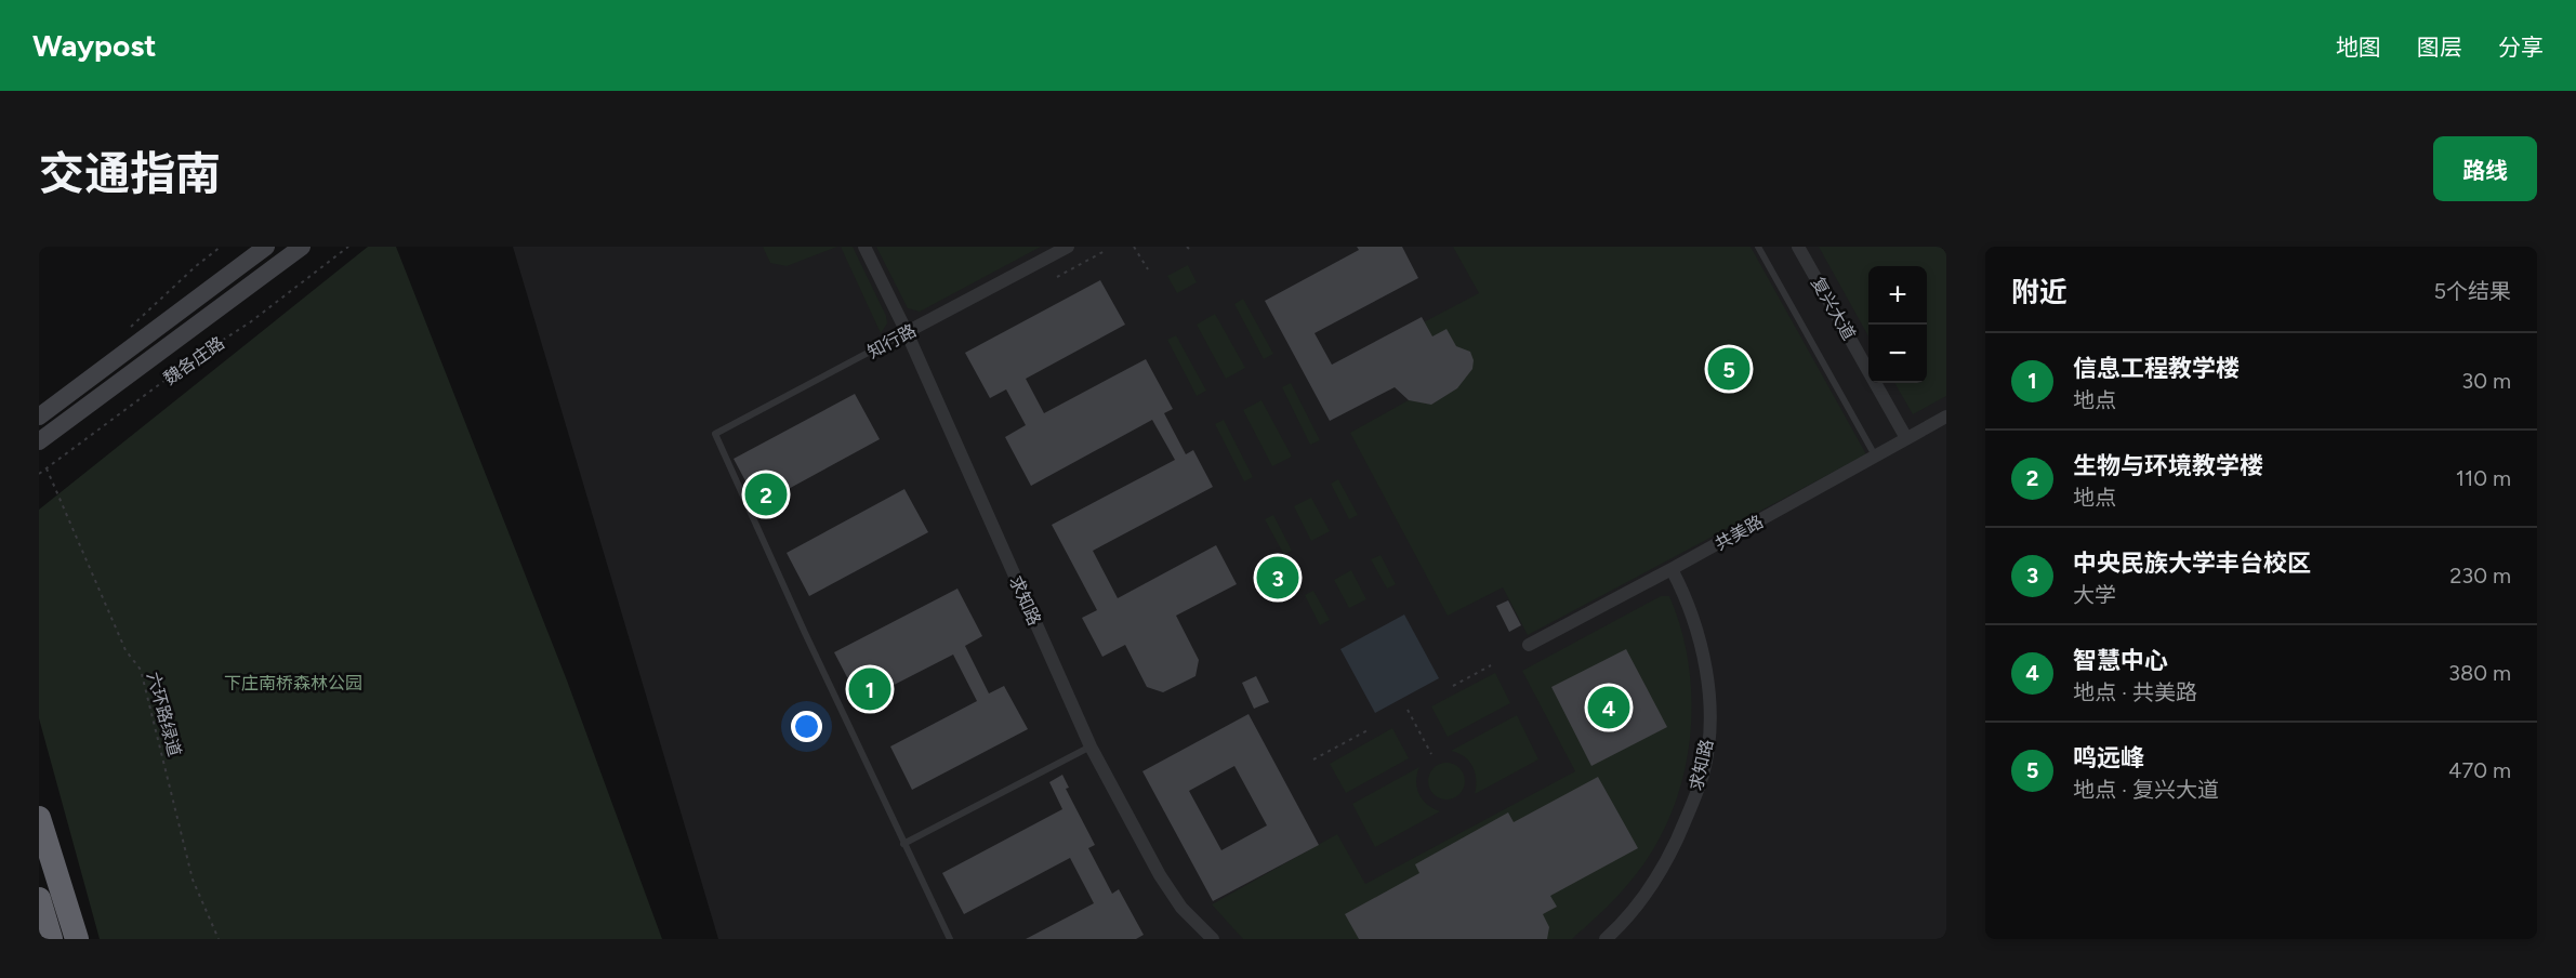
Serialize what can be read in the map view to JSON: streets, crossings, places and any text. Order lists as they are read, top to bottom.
{
  "streets": {
    "main road": ["魏各庄路"],
    "street": [
      "复兴大道",
      "知行路",
      "共美路",
      "求知路"
    ],
    "path": ["六环路绿道"]
  },
  "crossings": [
    ["复兴大道", "共美路"],
    ["知行路", "求知路"],
    ["魏各庄路", "六环路绿道"],
    ["共美路", "求知路"]
  ],
  "parks": ["下庄南桥森林公园"],
  "page": {
    "header": "Waypost",
    "nav": ["地图", "图层", "分享"],
    "title": "交通指南",
    "buttons": "路线",
    "heading": ["附近", "5个结果"],
    "map_buttons": ["+", "−"],
    "list": [
      {
        "mark": "1",
        "name": "信息工程教学楼",
        "note": "地点",
        "value": "30 m"
      },
      {
        "mark": "2",
        "name": "生物与环境教学楼",
        "note": "地点",
        "value": "110 m"
      },
      {
        "mark": "3",
        "name": "中央民族大学丰台校区",
        "note": "大学",
        "value": "230 m"
      },
      {
        "mark": "4",
        "name": "智慧中心",
        "note": "地点 · 共美路",
        "value": "380 m"
      },
      {
        "mark": "5",
        "name": "鸣远峰",
        "note": "地点 · 复兴大道",
        "value": "470 m"
      }
    ],
    "pins": [
      "5",
      "2",
      "3",
      "1",
      "4"
    ]
  }
}
